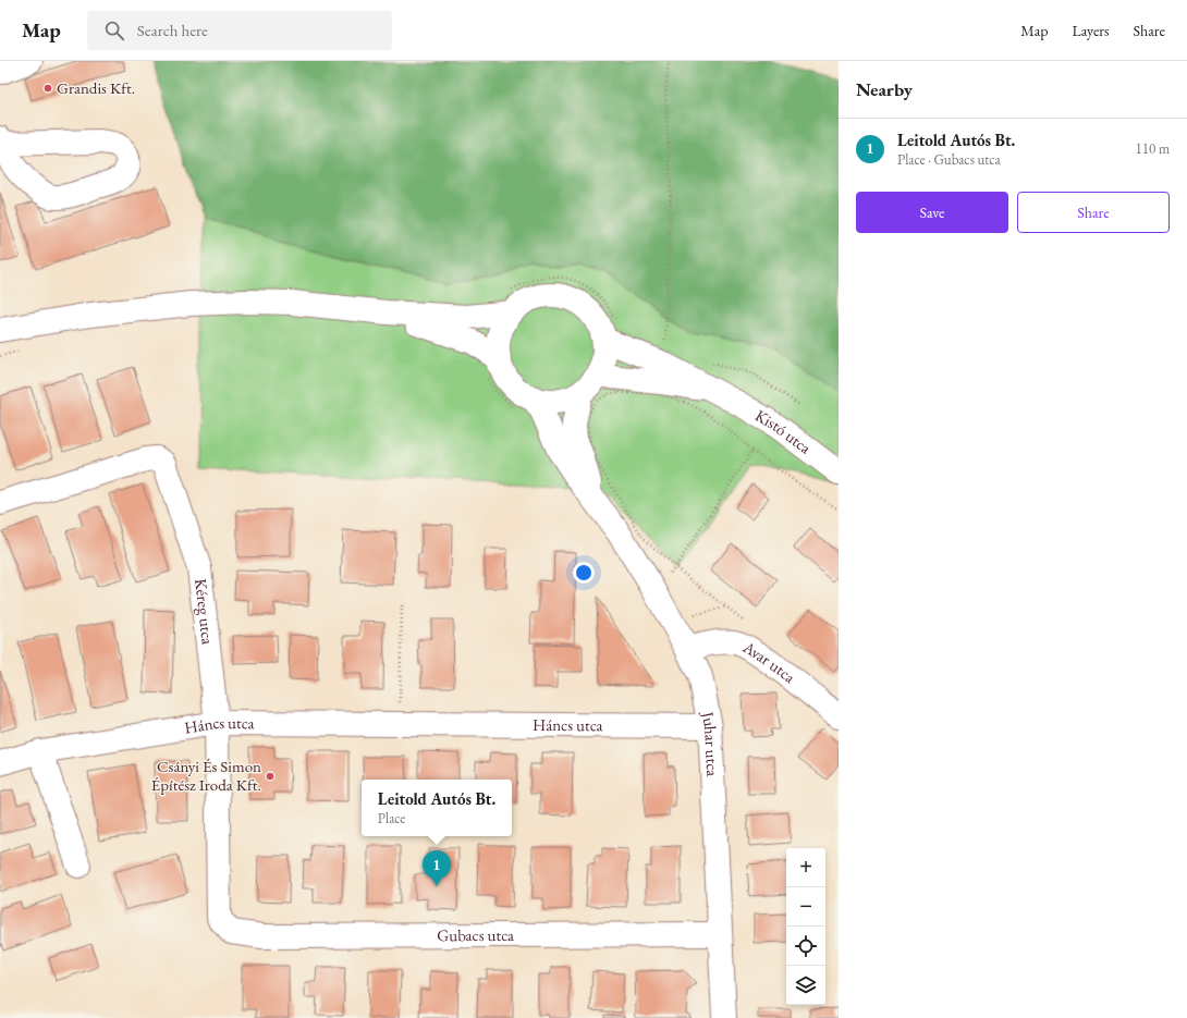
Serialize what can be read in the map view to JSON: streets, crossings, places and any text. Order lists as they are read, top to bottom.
{
  "streets": {
    "street": [
      "Kistó utca",
      "Kéreg utca",
      "Avar utca",
      "Háncs utca",
      "Juhar utca",
      "Gubacs utca"
    ]
  },
  "crossings": [
    ["Kistó utca", "Juhar utca"],
    ["Kéreg utca", "Háncs utca"],
    ["Kéreg utca", "Gubacs utca"],
    ["Avar utca", "Juhar utca"],
    ["Háncs utca", "Juhar utca"],
    ["Juhar utca", "Gubacs utca"]
  ],
  "places": ["Grandis Kft.", "Csányi És Simon Építész Iroda Kft."],
  "page": {
    "header": "Map",
    "search": "Search here",
    "nav": ["Map", "Layers", "Share"],
    "heading": "Nearby",
    "list": [
      {
        "mark": "1",
        "name": "Leitold Autós Bt.",
        "note": "Place · Gubacs utca",
        "value": "110 m"
      }
    ],
    "buttons": ["Save", "Share"],
    "popup": ["Leitold Autós Bt.", "Place"],
    "map_buttons": ["+", "−"],
    "pins": "1"
  }
}
